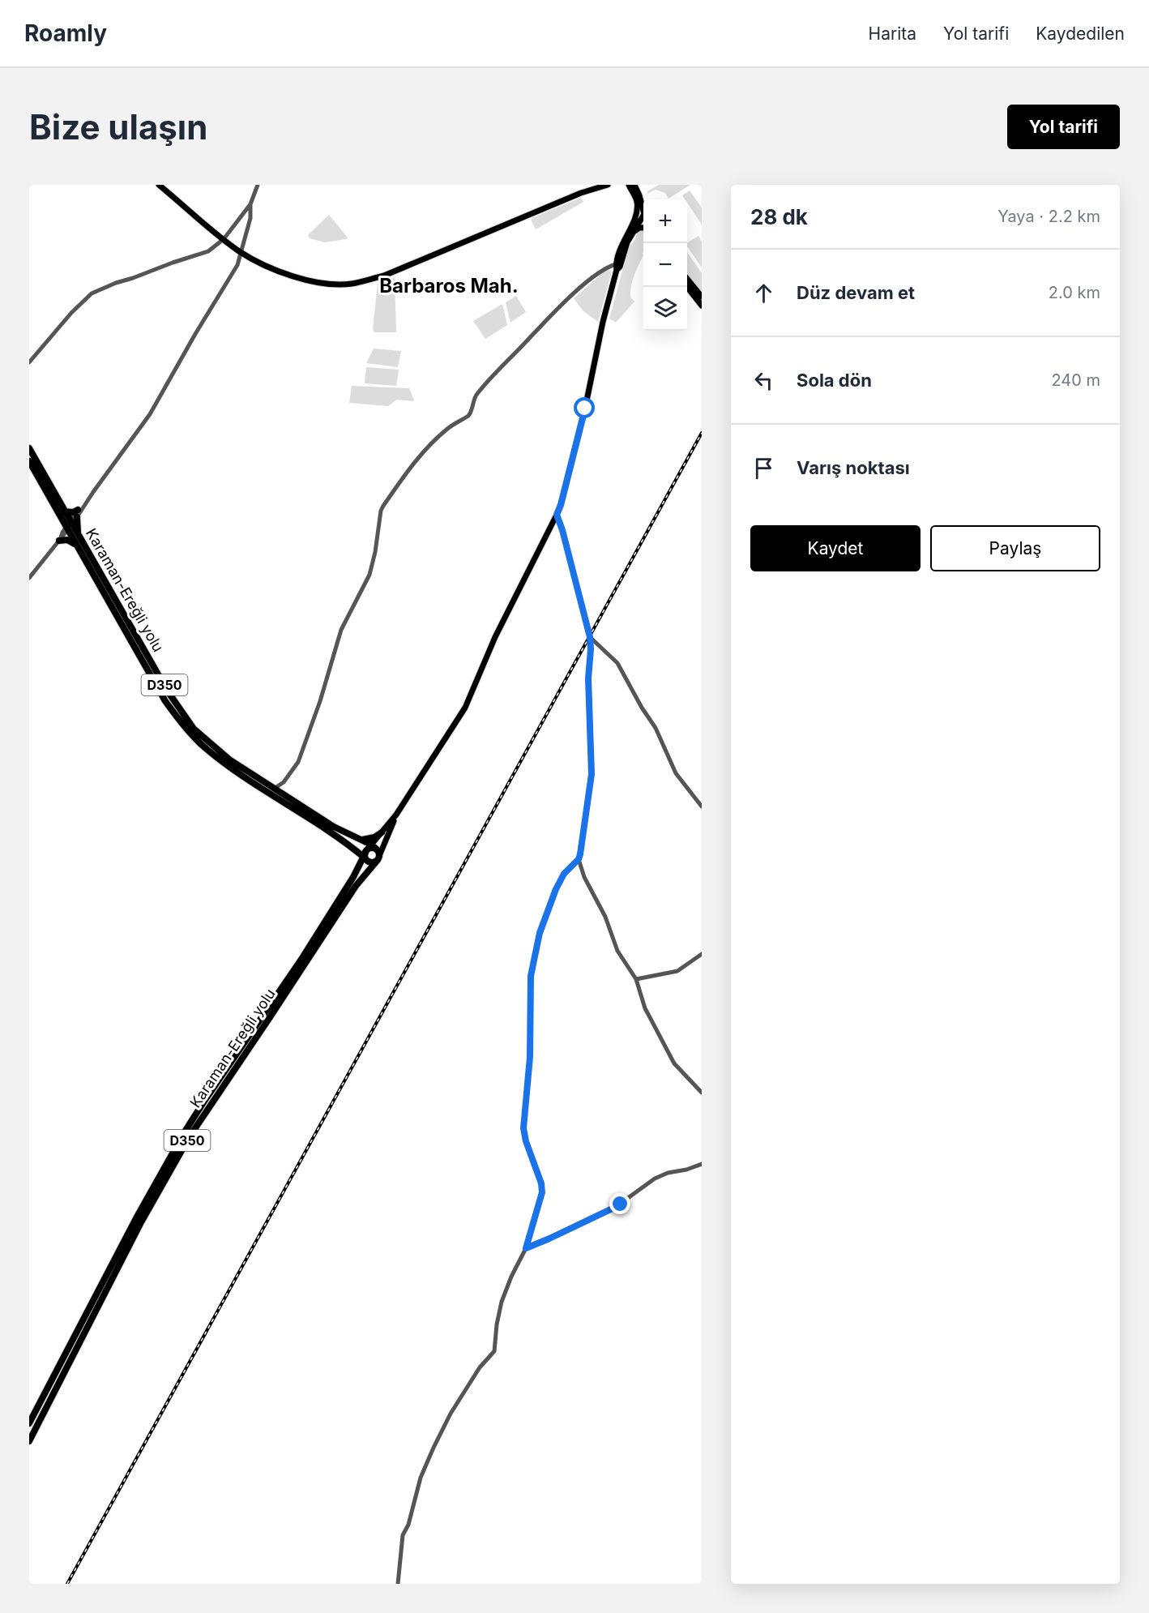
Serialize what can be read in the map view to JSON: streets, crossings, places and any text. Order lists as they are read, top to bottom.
{
  "streets": {
    "highway": ["Karaman-Ereğli yolu", "D350"]
  },
  "crossings": [
    ["Karaman-Ereğli yolu", "D350"]
  ],
  "districts": ["Barbaros Mah."],
  "page": {
    "header": "Roamly",
    "nav": ["Harita", "Yol tarifi", "Kaydedilen"],
    "buttons": [
      "Yol tarifi",
      ["Kaydet", "Paylaş"]
    ],
    "title": "Bize ulaşın",
    "heading": ["28 dk", "Yaya · 2.2 km"],
    "map_buttons": ["+", "−"],
    "list": [
      ["Düz devam et", "2.0 km"],
      ["Sola dön", "240 m"],
      "Varış noktası"
    ]
  }
}
